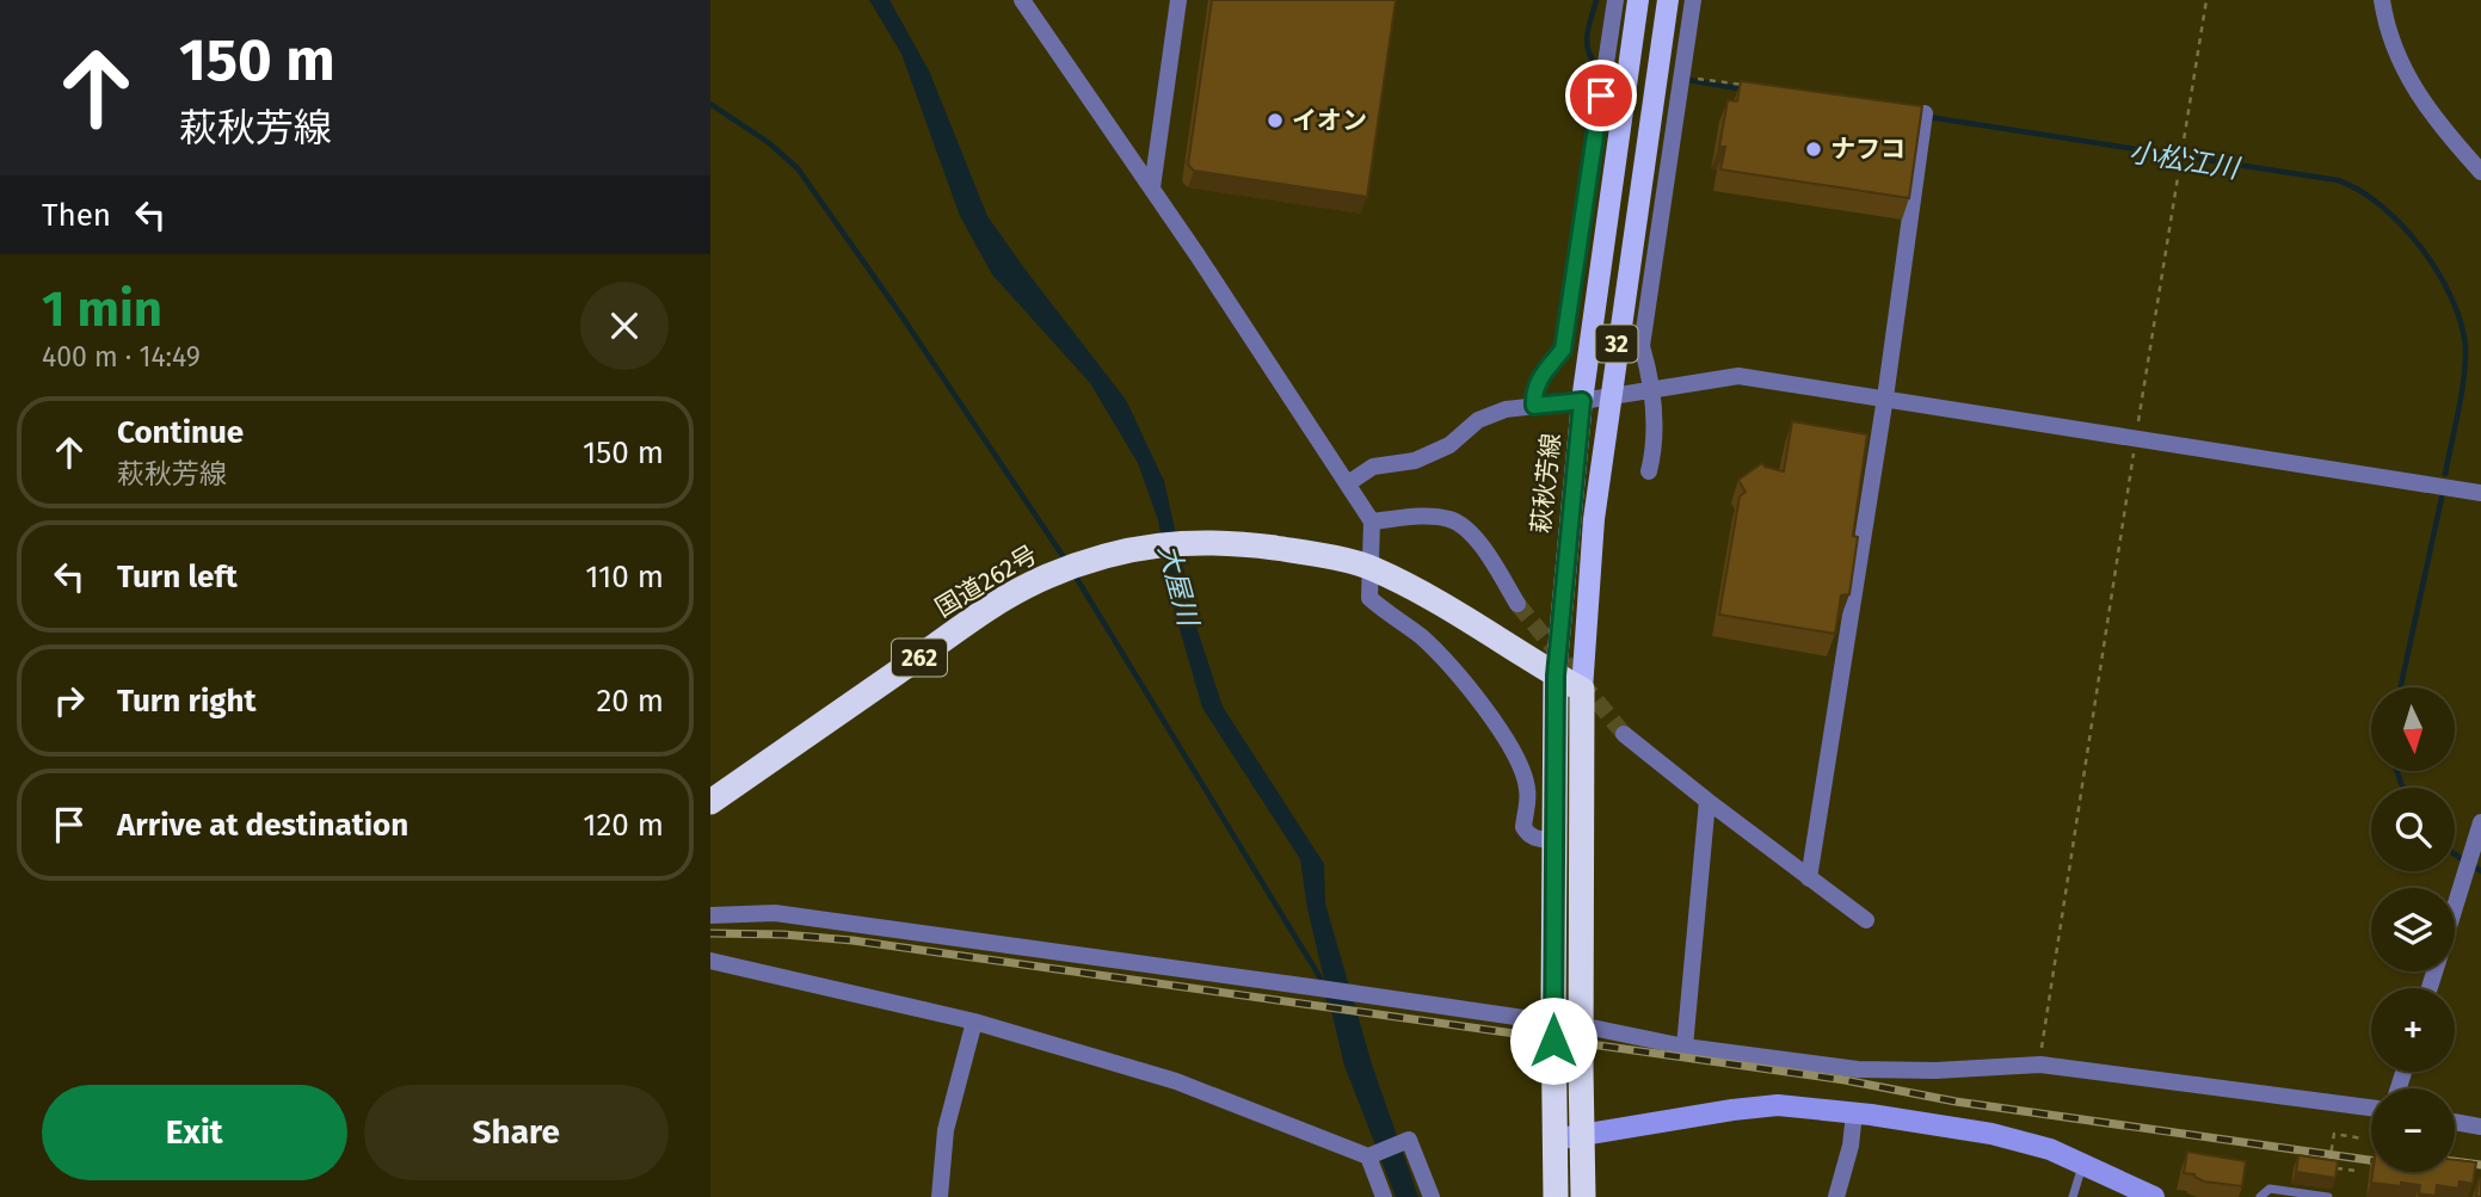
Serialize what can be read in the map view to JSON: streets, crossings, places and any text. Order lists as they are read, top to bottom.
{
  "streets": {
    "highway": ["国道262号", "262"],
    "main road": ["32", "萩秋芳線"]
  },
  "crossings": [
    ["萩秋芳線", "国道262号"]
  ],
  "water": ["小松江川", "大屋川"],
  "places": ["イオン", "ナフコ"],
  "north": "bottom",
  "page": {
    "turn": ["150 m", "萩秋芳線"],
    "then": "Then",
    "heading": ["1 min", "400 m · 14:49"],
    "list": [
      {
        "name": "Continue",
        "note": "萩秋芳線",
        "value": "150 m"
      },
      {
        "name": "Turn left",
        "value": "110 m"
      },
      {
        "name": "Turn right",
        "value": "20 m"
      },
      {
        "name": "Arrive at destination",
        "value": "120 m"
      }
    ],
    "map_buttons": ["+", "−"],
    "buttons": ["Exit", "Share"]
  }
}
